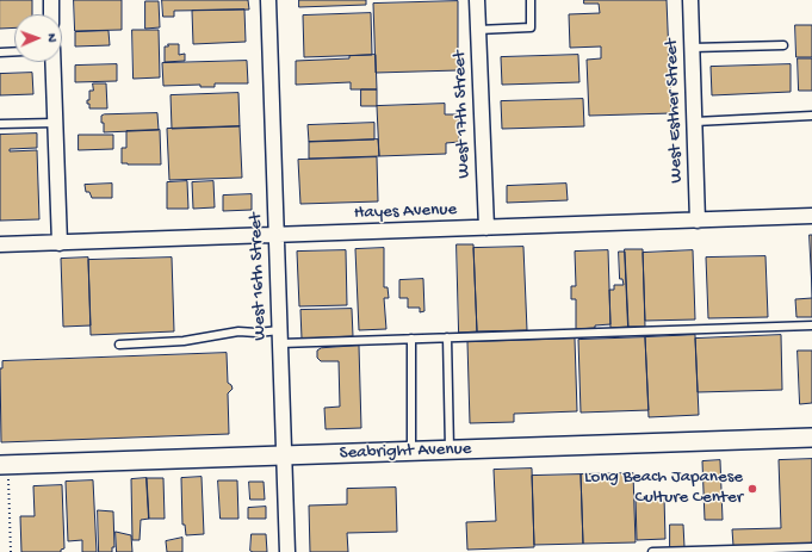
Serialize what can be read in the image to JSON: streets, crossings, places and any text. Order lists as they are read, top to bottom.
{
  "streets": {
    "street": [
      "West Esther Street",
      "West 17th Street",
      "Hayes Avenue",
      "West 16th Street",
      "Seabright Avenue"
    ]
  },
  "crossings": [
    ["West Esther Street", "Hayes Avenue"],
    ["West 17th Street", "Hayes Avenue"],
    ["Hayes Avenue", "West 16th Street"],
    ["West 16th Street", "Seabright Avenue"]
  ],
  "places": ["Long Beach Japanese Culture Center"],
  "north": "right"
}
